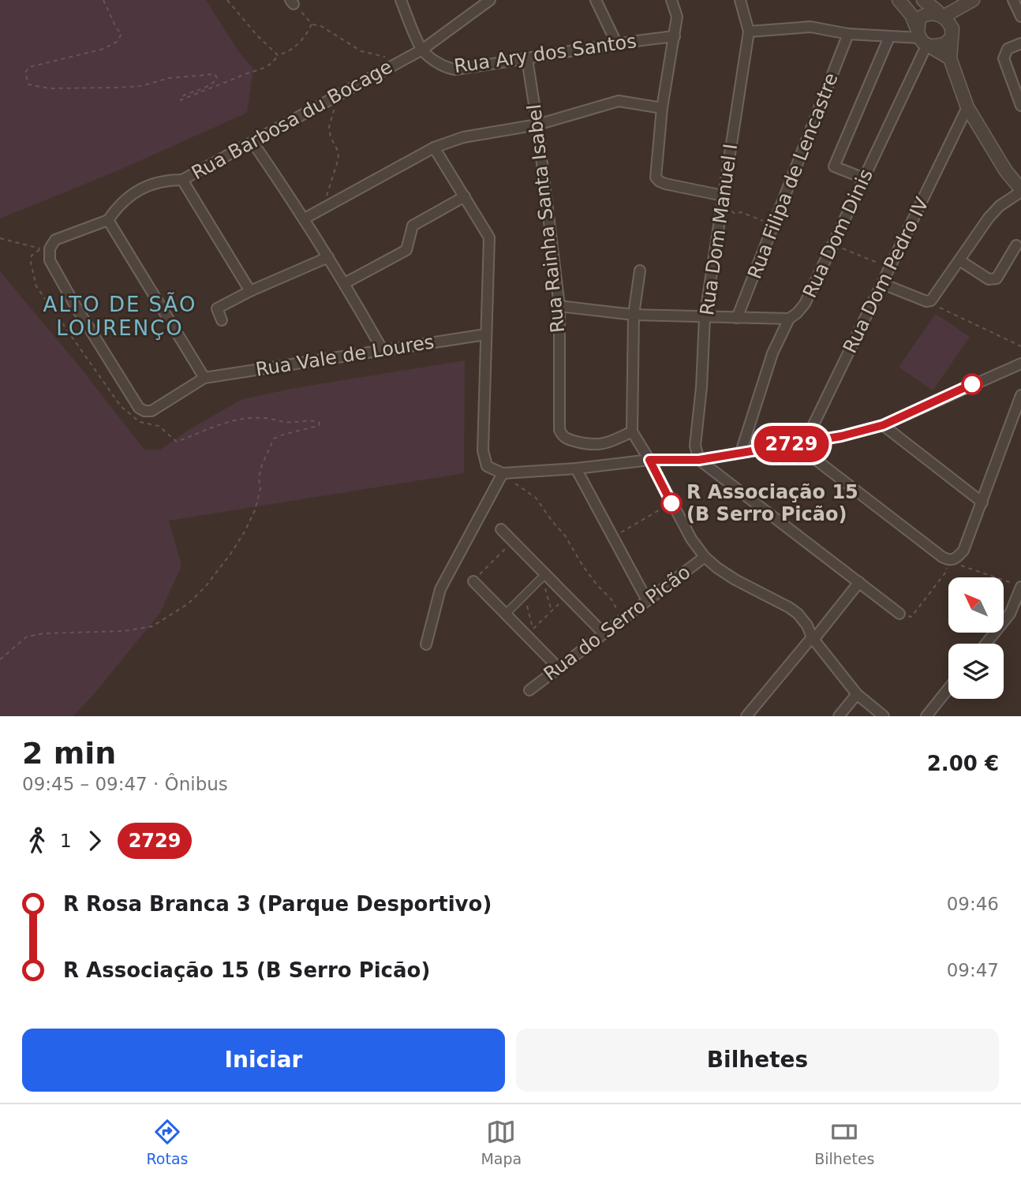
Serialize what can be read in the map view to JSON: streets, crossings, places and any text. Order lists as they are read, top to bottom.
{
  "streets": {
    "street": [
      "Rua Ary dos Santos",
      "Rua Barbosa du Bocage",
      "Rua Filipa de Lencastre",
      "Rua Rainha Santa Isabel",
      "Rua Dom Manuel I",
      "Rua Dom Dinis",
      "Rua Dom Pedro IV",
      "Rua Vale de Loures",
      "Rua do Serro Picão"
    ]
  },
  "crossings": [
    ["Rua Ary dos Santos", "Rua Barbosa du Bocage"],
    ["Rua Ary dos Santos", "Rua Rainha Santa Isabel"]
  ],
  "districts": ["ALTO DE SÃO LOURENÇO"],
  "places": ["R Associação 15 (B Serro Picão)"],
  "lines": ["bus line 2729"],
  "north": "top left",
  "page": {
    "on_map": "2729",
    "heading": ["2 min", "09:45 – 09:47 · Ônibus", "2.00 €"],
    "legs": ["1", "2729"],
    "list": [
      {
        "name": "R Rosa Branca 3 (Parque Desportivo)",
        "value": "09:46"
      },
      {
        "name": "R Associação 15 (B Serro Picão)",
        "value": "09:47"
      }
    ],
    "buttons": ["Iniciar", "Bilhetes"],
    "tabs": ["Rotas", "Mapa", "Bilhetes"]
  }
}
